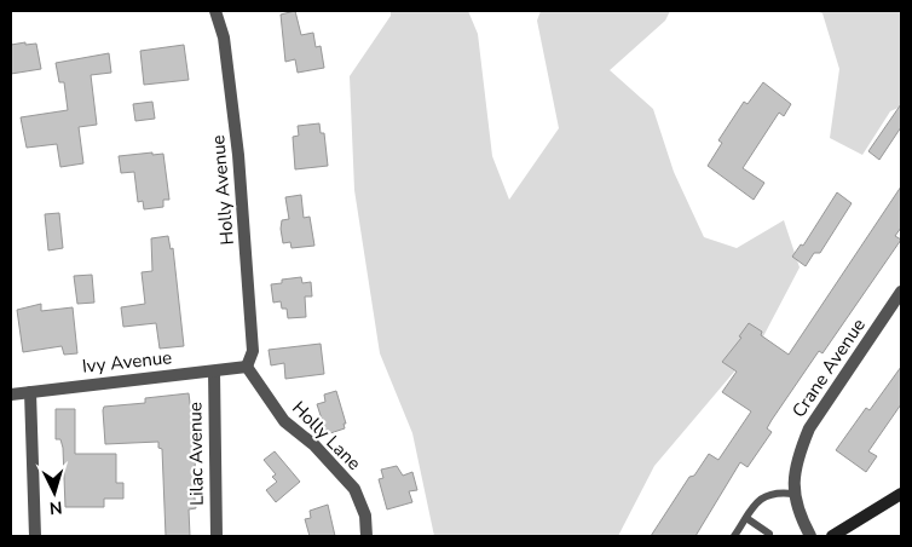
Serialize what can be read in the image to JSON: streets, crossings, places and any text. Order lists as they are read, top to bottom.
{
  "streets": {
    "street": [
      "Holly Avenue",
      "Ivy Avenue",
      "Crane Avenue",
      "Holly Lane",
      "Lilac Avenue"
    ]
  },
  "crossings": [
    ["Holly Avenue", "Ivy Avenue"],
    ["Holly Avenue", "Holly Lane"],
    ["Ivy Avenue", "Holly Lane"],
    ["Ivy Avenue", "Lilac Avenue"]
  ],
  "north": "bottom"
}
